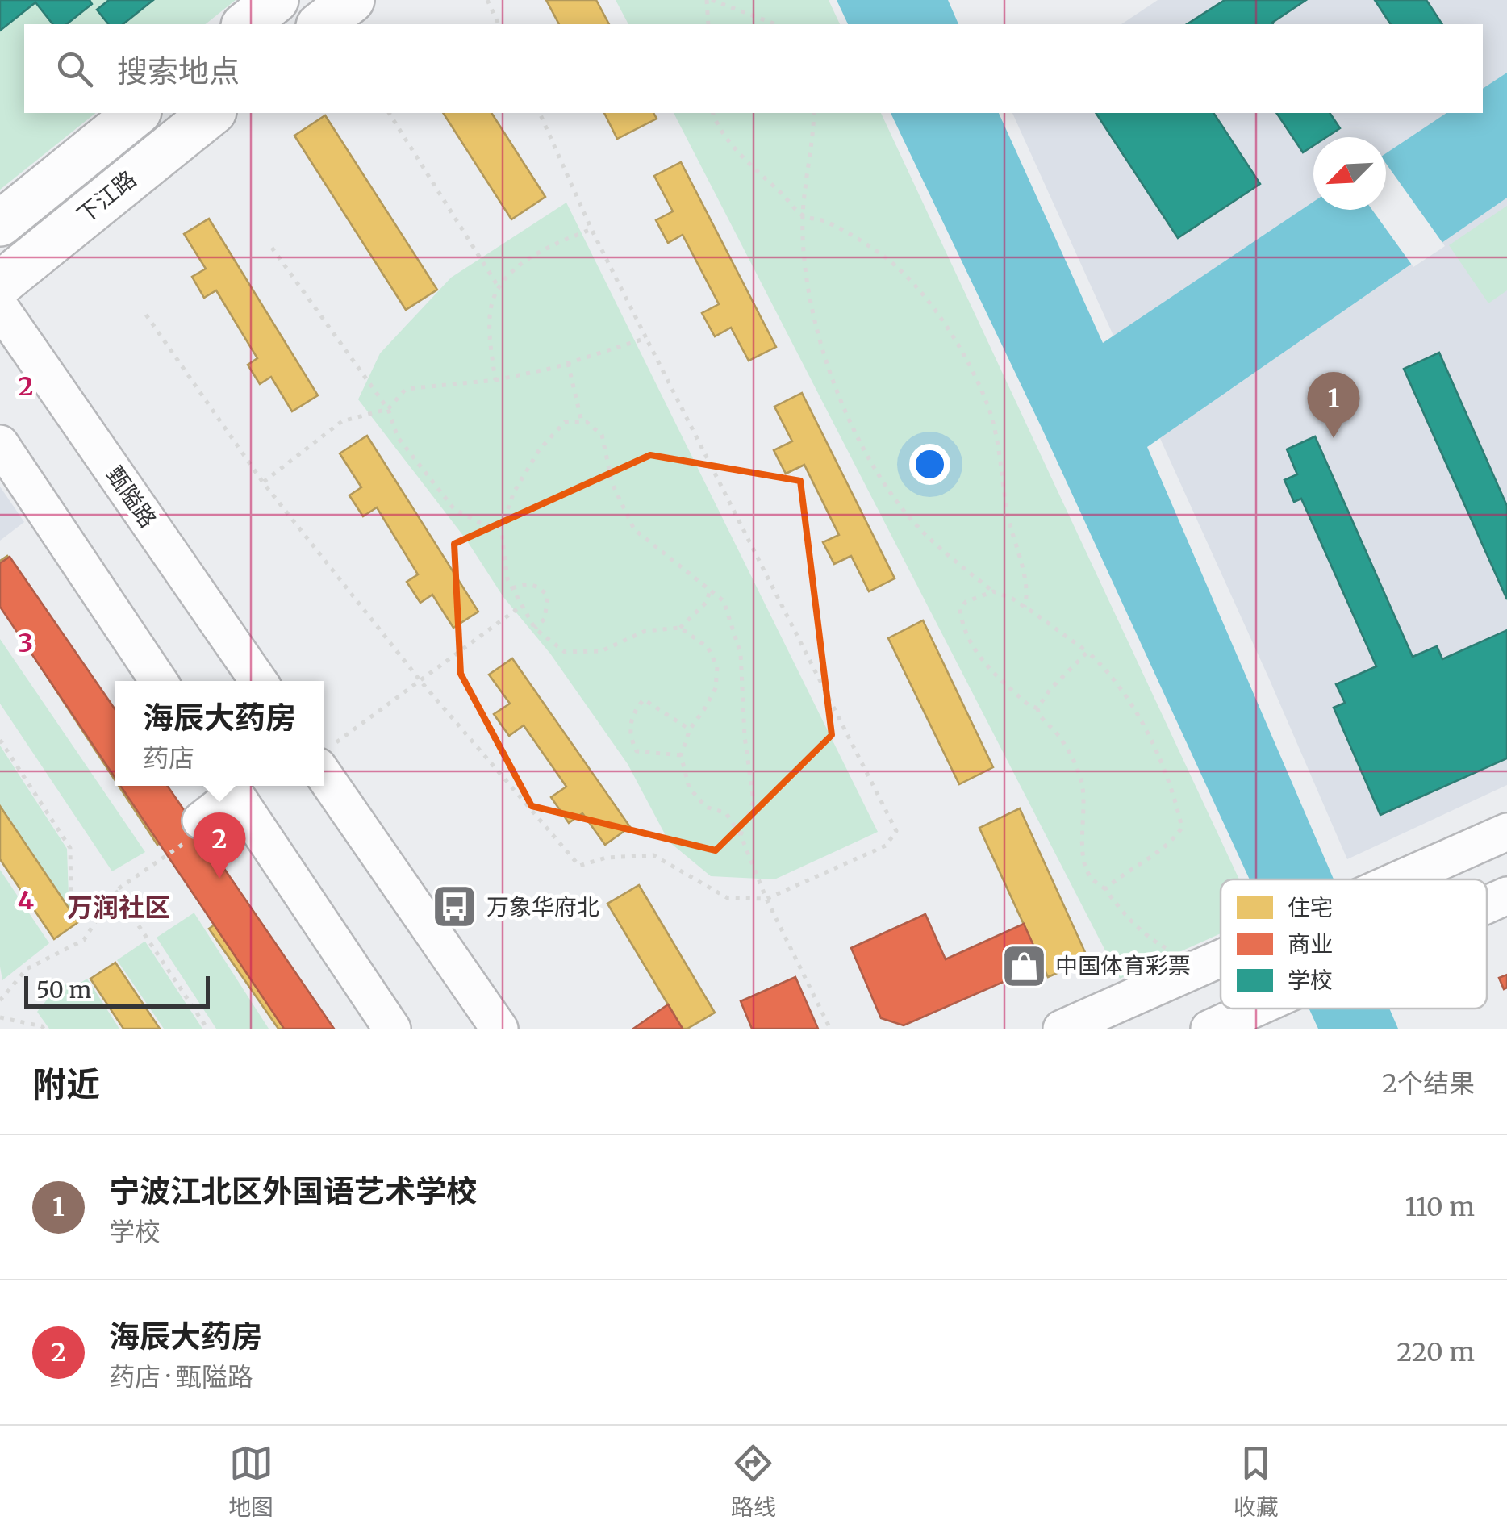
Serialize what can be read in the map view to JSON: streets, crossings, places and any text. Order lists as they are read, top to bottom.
{
  "streets": {
    "main road": ["下江路"],
    "street": ["甄隘路"]
  },
  "districts": ["万润社区"],
  "places": {
    "bus stop": ["万象华府北"],
    "shop": ["中国体育彩票"]
  },
  "legend": ["住宅", "商业", "学校"],
  "scale_bar": "50 m",
  "north": "bottom left",
  "page": {
    "search": "搜索地点",
    "pins": ["1", "2"],
    "popup": ["海辰大药房", "药店"],
    "scale": "50 m",
    "heading": ["附近", "2个结果"],
    "list": [
      {
        "mark": "1",
        "name": "宁波江北区外国语艺术学校",
        "note": "学校",
        "value": "110 m"
      },
      {
        "mark": "2",
        "name": "海辰大药房",
        "note": "药店 · 甄隘路",
        "value": "220 m"
      }
    ],
    "nav": ["地图", "路线", "收藏"]
  },
  "grid": {
    "rows": ["2", "3", "4"]
  }
}
